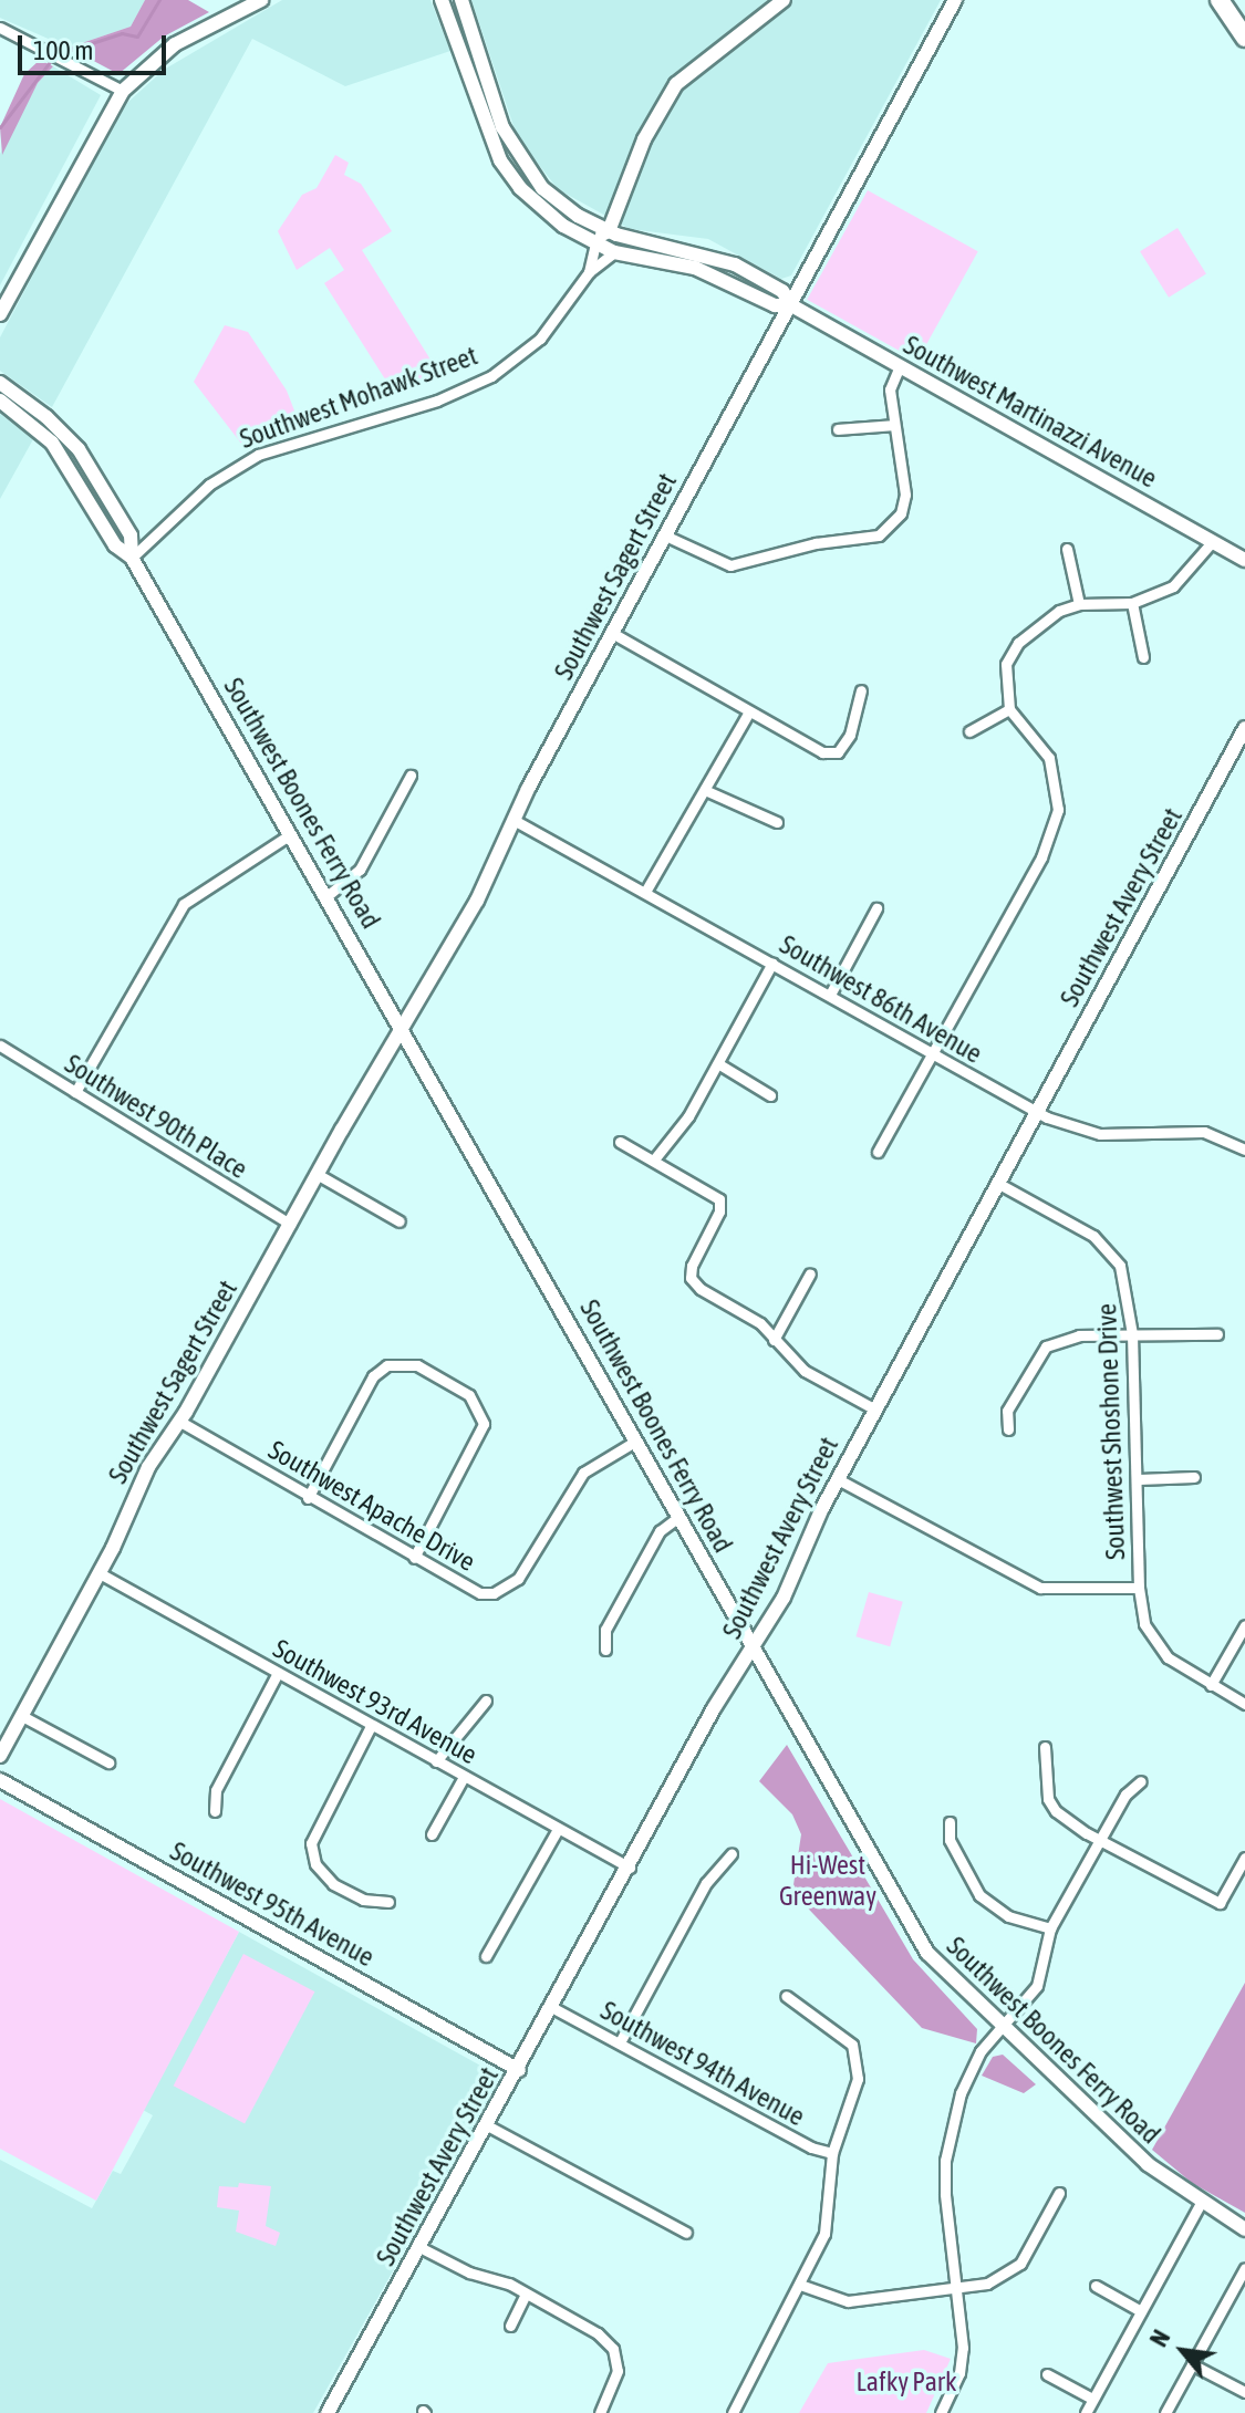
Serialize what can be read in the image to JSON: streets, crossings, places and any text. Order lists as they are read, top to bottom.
{
  "streets": {
    "street": [
      "Southwest Mohawk Street",
      "Southwest Martinazzi Avenue",
      "Southwest Sagert Street",
      "Southwest Boones Ferry Road",
      "Southwest Avery Street",
      "Southwest 86th Avenue",
      "Southwest 90th Place",
      "Southwest Shoshone Drive",
      "Southwest Apache Drive",
      "Southwest 93rd Avenue",
      "Southwest 95th Avenue",
      "Southwest 94th Avenue"
    ]
  },
  "crossings": [
    ["Southwest Mohawk Street", "Southwest Martinazzi Avenue"],
    ["Southwest Mohawk Street", "Southwest Boones Ferry Road"],
    ["Southwest Martinazzi Avenue", "Southwest Sagert Street"],
    ["Southwest Sagert Street", "Southwest Boones Ferry Road"],
    ["Southwest Sagert Street", "Southwest 86th Avenue"],
    ["Southwest Sagert Street", "Southwest 90th Place"],
    ["Southwest Sagert Street", "Southwest Apache Drive"],
    ["Southwest Sagert Street", "Southwest 93rd Avenue"],
    ["Southwest Boones Ferry Road", "Southwest Avery Street"],
    ["Southwest Boones Ferry Road", "Southwest Apache Drive"],
    ["Southwest Avery Street", "Southwest 86th Avenue"],
    ["Southwest Avery Street", "Southwest Shoshone Drive"],
    ["Southwest Avery Street", "Southwest 93rd Avenue"],
    ["Southwest Avery Street", "Southwest 95th Avenue"],
    ["Southwest Avery Street", "Southwest 94th Avenue"]
  ],
  "parks": ["Hi-West Greenway", "Lafky Park"],
  "scale_bar": "100 m",
  "north": "top left"
}
